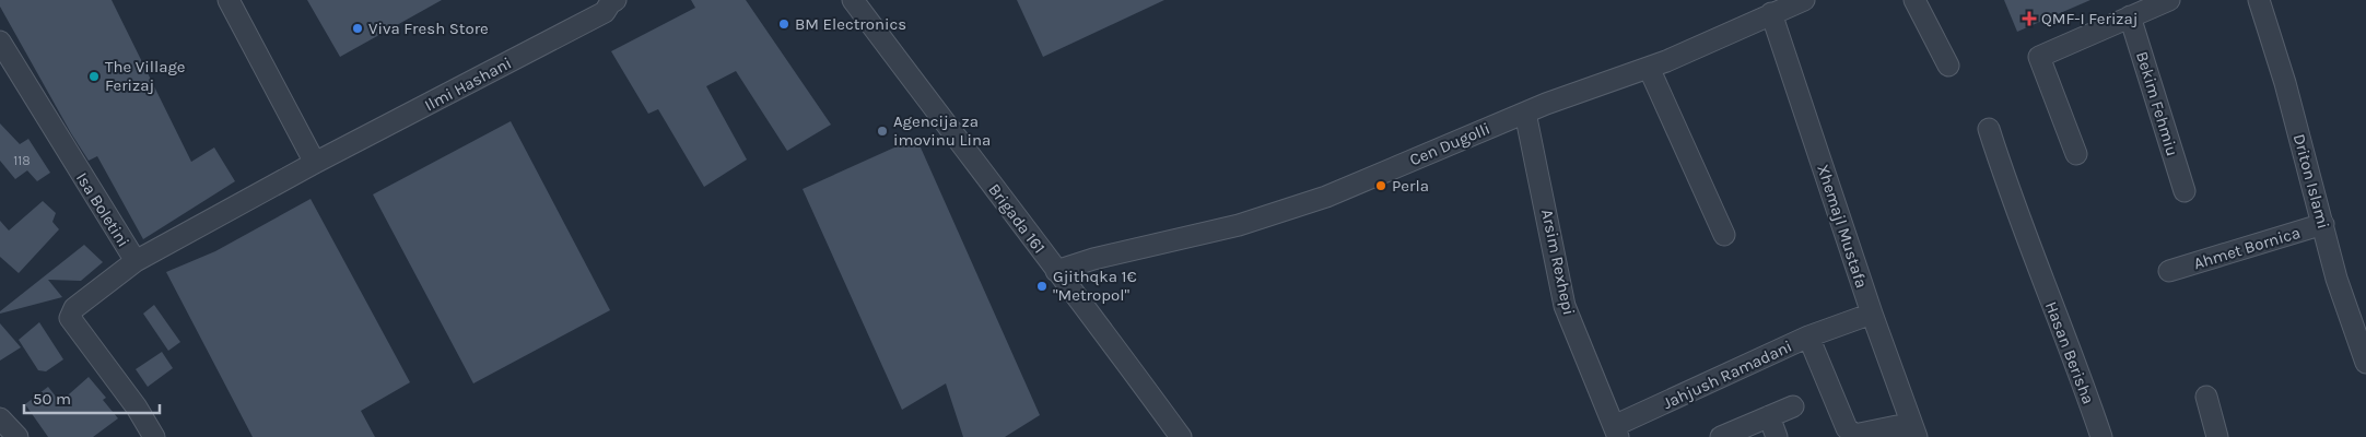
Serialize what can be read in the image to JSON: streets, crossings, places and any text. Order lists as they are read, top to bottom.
{
  "streets": {
    "street": [
      "Ilmi Hashani",
      "Bekim Fehmiu",
      "Cen Dugolli",
      "Driton Islami",
      "Isa Boletini",
      "Brigada 161",
      "Xhemajl Mustafa",
      "Ahmet Bornica",
      "Arsim Rexhepi",
      "Hasan Berisha",
      "Jahjush Ramadani"
    ]
  },
  "crossings": [
    ["Ilmi Hashani", "Isa Boletini"],
    ["Cen Dugolli", "Brigada 161"],
    ["Cen Dugolli", "Xhemajl Mustafa"],
    ["Cen Dugolli", "Arsim Rexhepi"],
    ["Driton Islami", "Ahmet Bornica"],
    ["Arsim Rexhepi", "Jahjush Ramadani"]
  ],
  "places": {
    "health": ["QMF-I Ferizaj"],
    "other": [
      "BM Electronics",
      "Viva Fresh Store",
      "The Village Ferizaj",
      "Agencija za imovinu Lina",
      "Perla",
      "Gjithqka 1€ \"Metropol\""
    ]
  },
  "house_numbers": ["118"],
  "scale_bar": "50 m"
}
